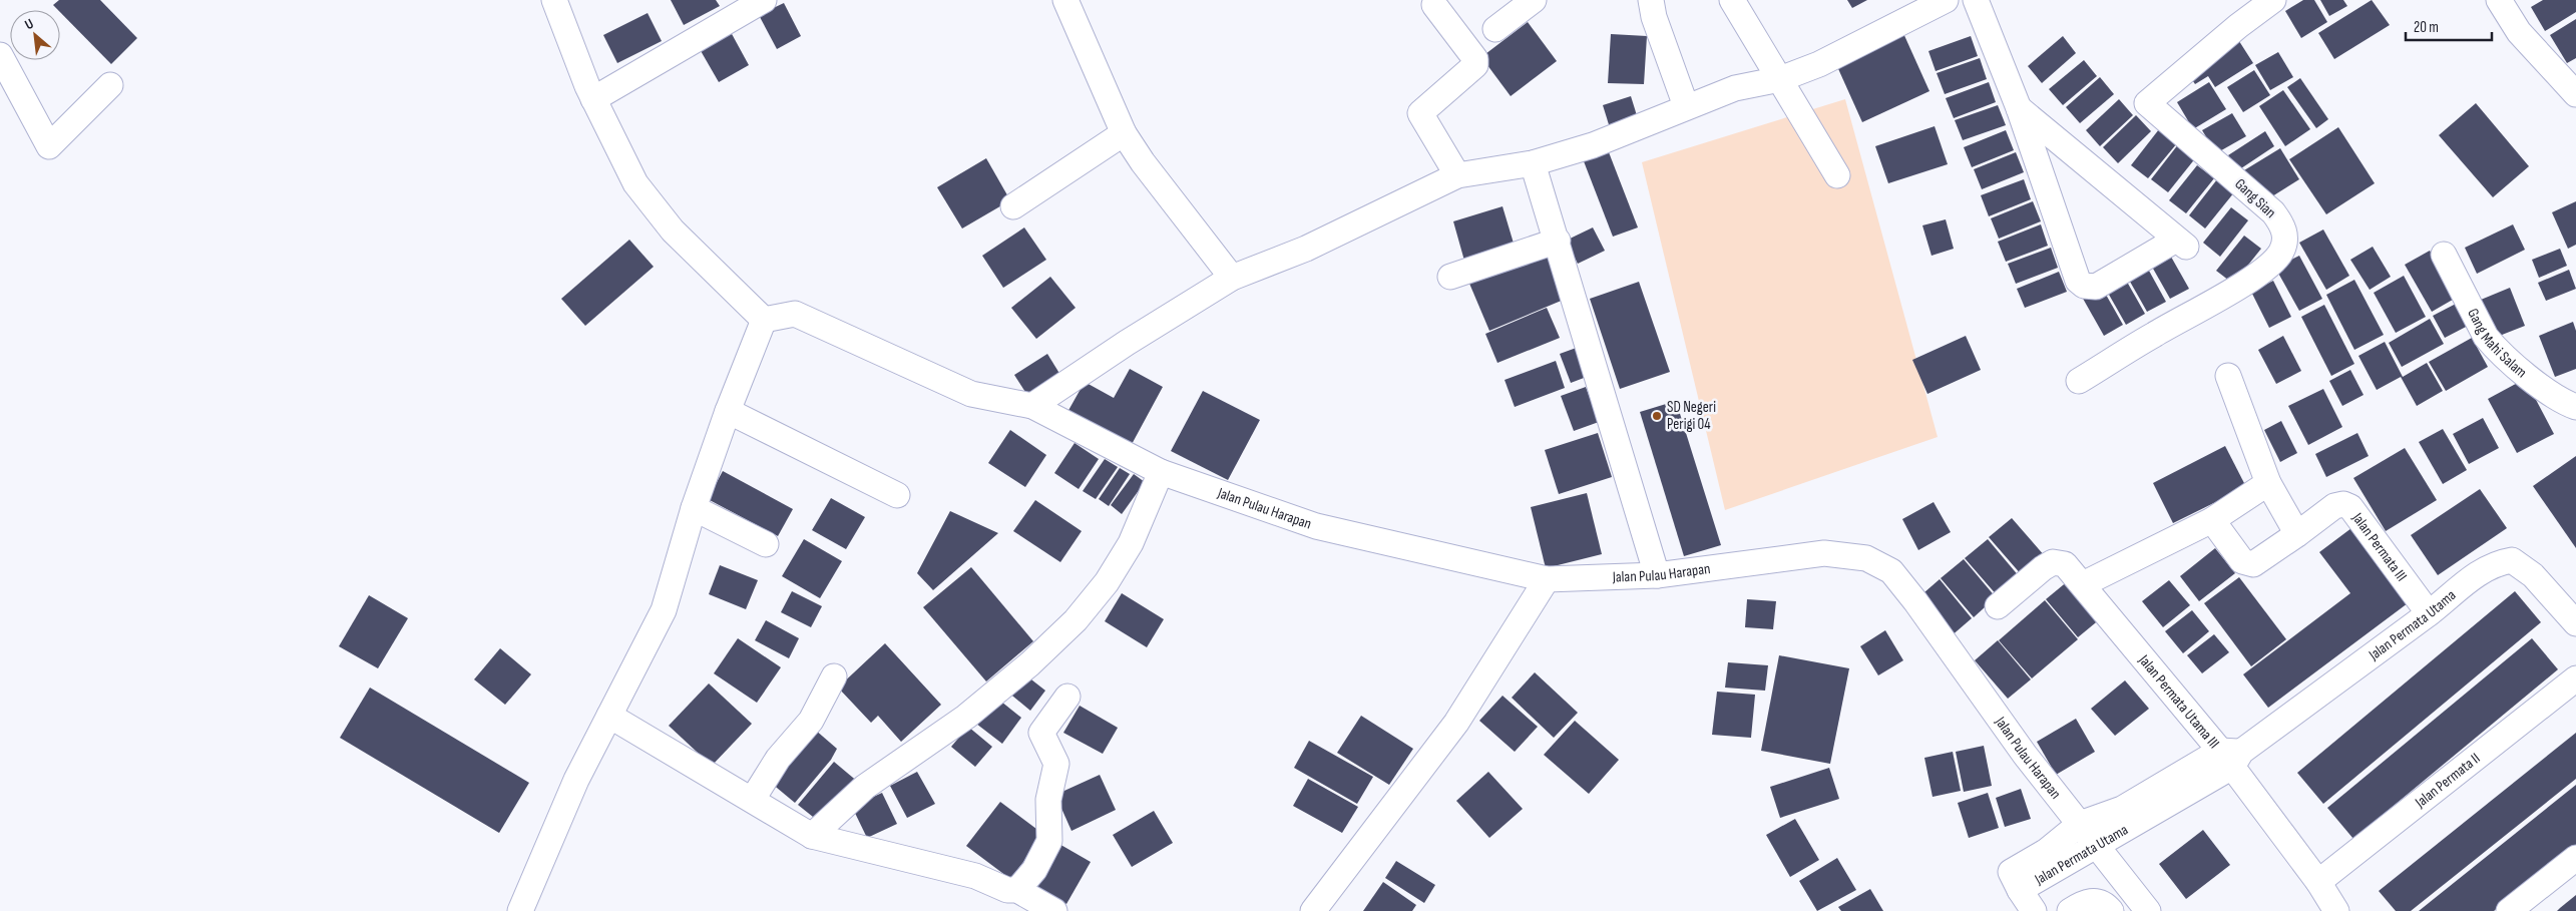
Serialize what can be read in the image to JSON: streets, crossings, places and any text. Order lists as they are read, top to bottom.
{
  "streets": {
    "street": [
      "Gang Sian",
      "Gang Mahi Salam",
      "Jalan Pulau Harapan",
      "Jalan Permata III",
      "Jalan Permata Utama",
      "Jalan Permata Utama III",
      "Jalan Permata II"
    ]
  },
  "crossings": [
    ["Jalan Pulau Harapan", "Jalan Permata Utama"],
    ["Jalan Permata III", "Jalan Permata Utama"],
    ["Jalan Permata Utama", "Jalan Permata Utama III"],
    ["Jalan Permata Utama III", "Jalan Permata II"]
  ],
  "places": ["SD Negeri Perigi 04"],
  "scale_bar": "20 m",
  "north": "top left"
}
